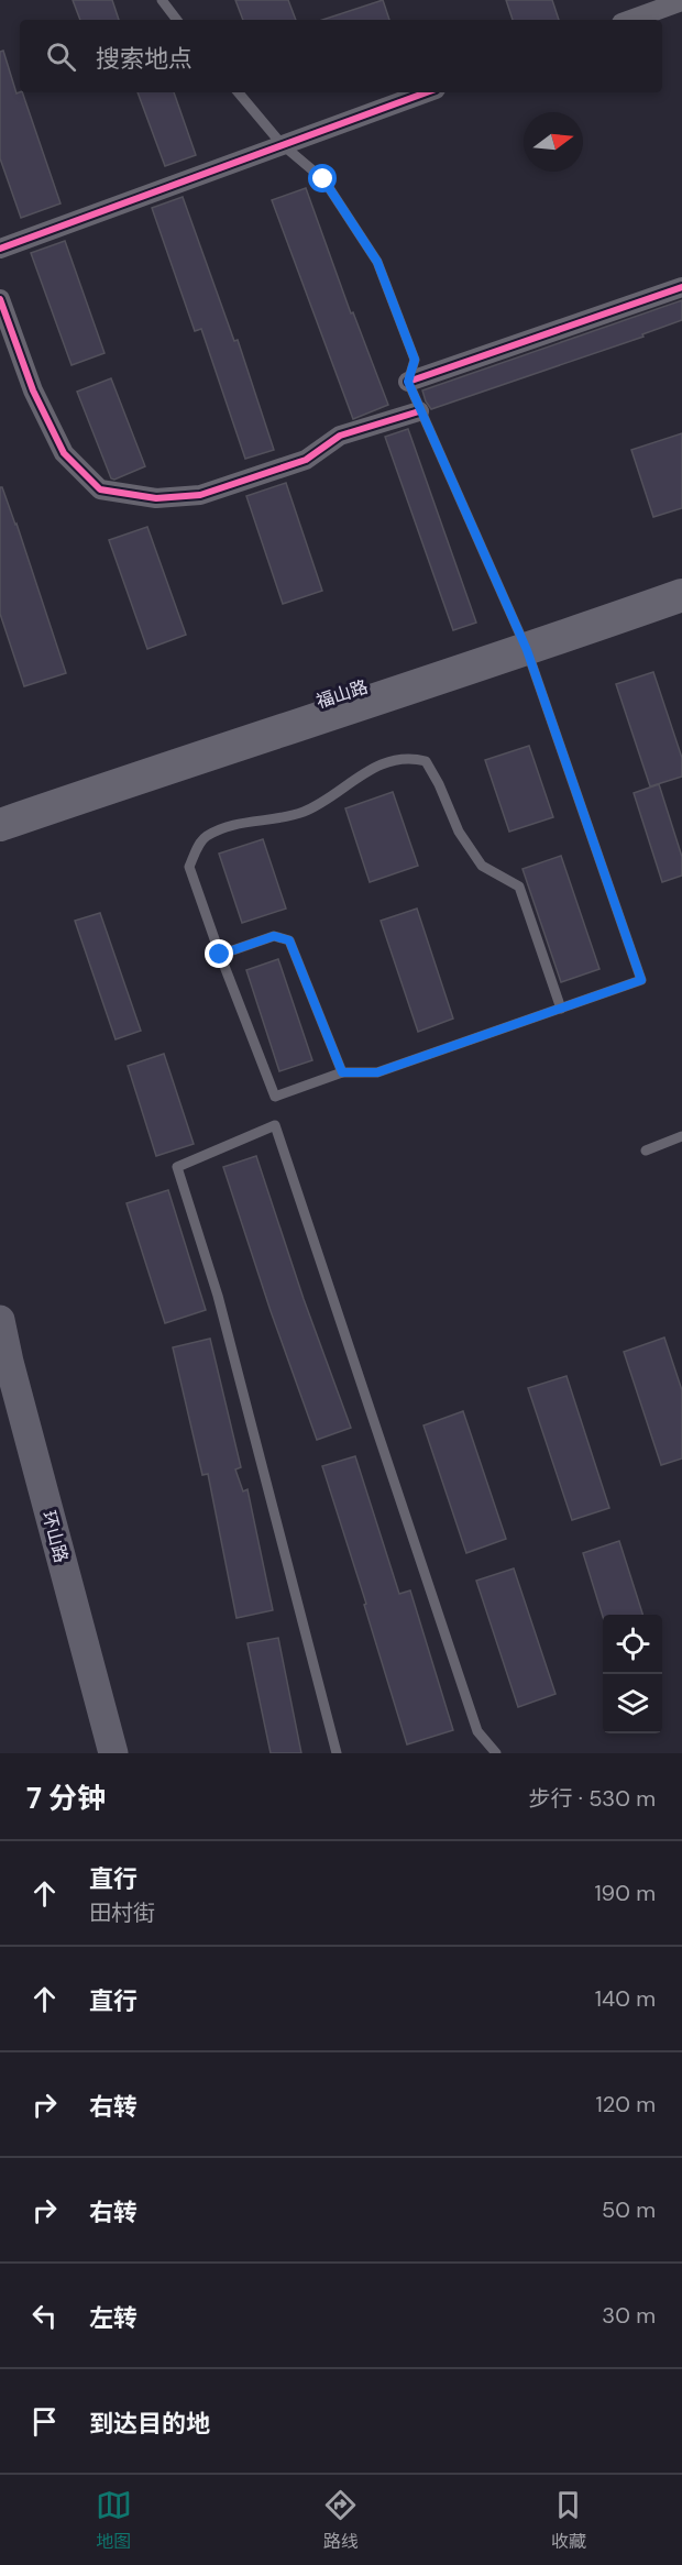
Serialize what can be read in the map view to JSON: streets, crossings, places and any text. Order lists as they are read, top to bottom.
{
  "streets": {
    "main road": ["福山路", "环山路"]
  },
  "north": "right",
  "page": {
    "search": "搜索地点",
    "heading": ["7 分钟", "步行 · 530 m"],
    "list": [
      ["直行", "田村街", "190 m"],
      ["直行", "140 m"],
      ["右转", "120 m"],
      ["右转", "50 m"],
      ["左转", "30 m"],
      "到达目的地"
    ],
    "nav": ["地图", "路线", "收藏"]
  }
}
